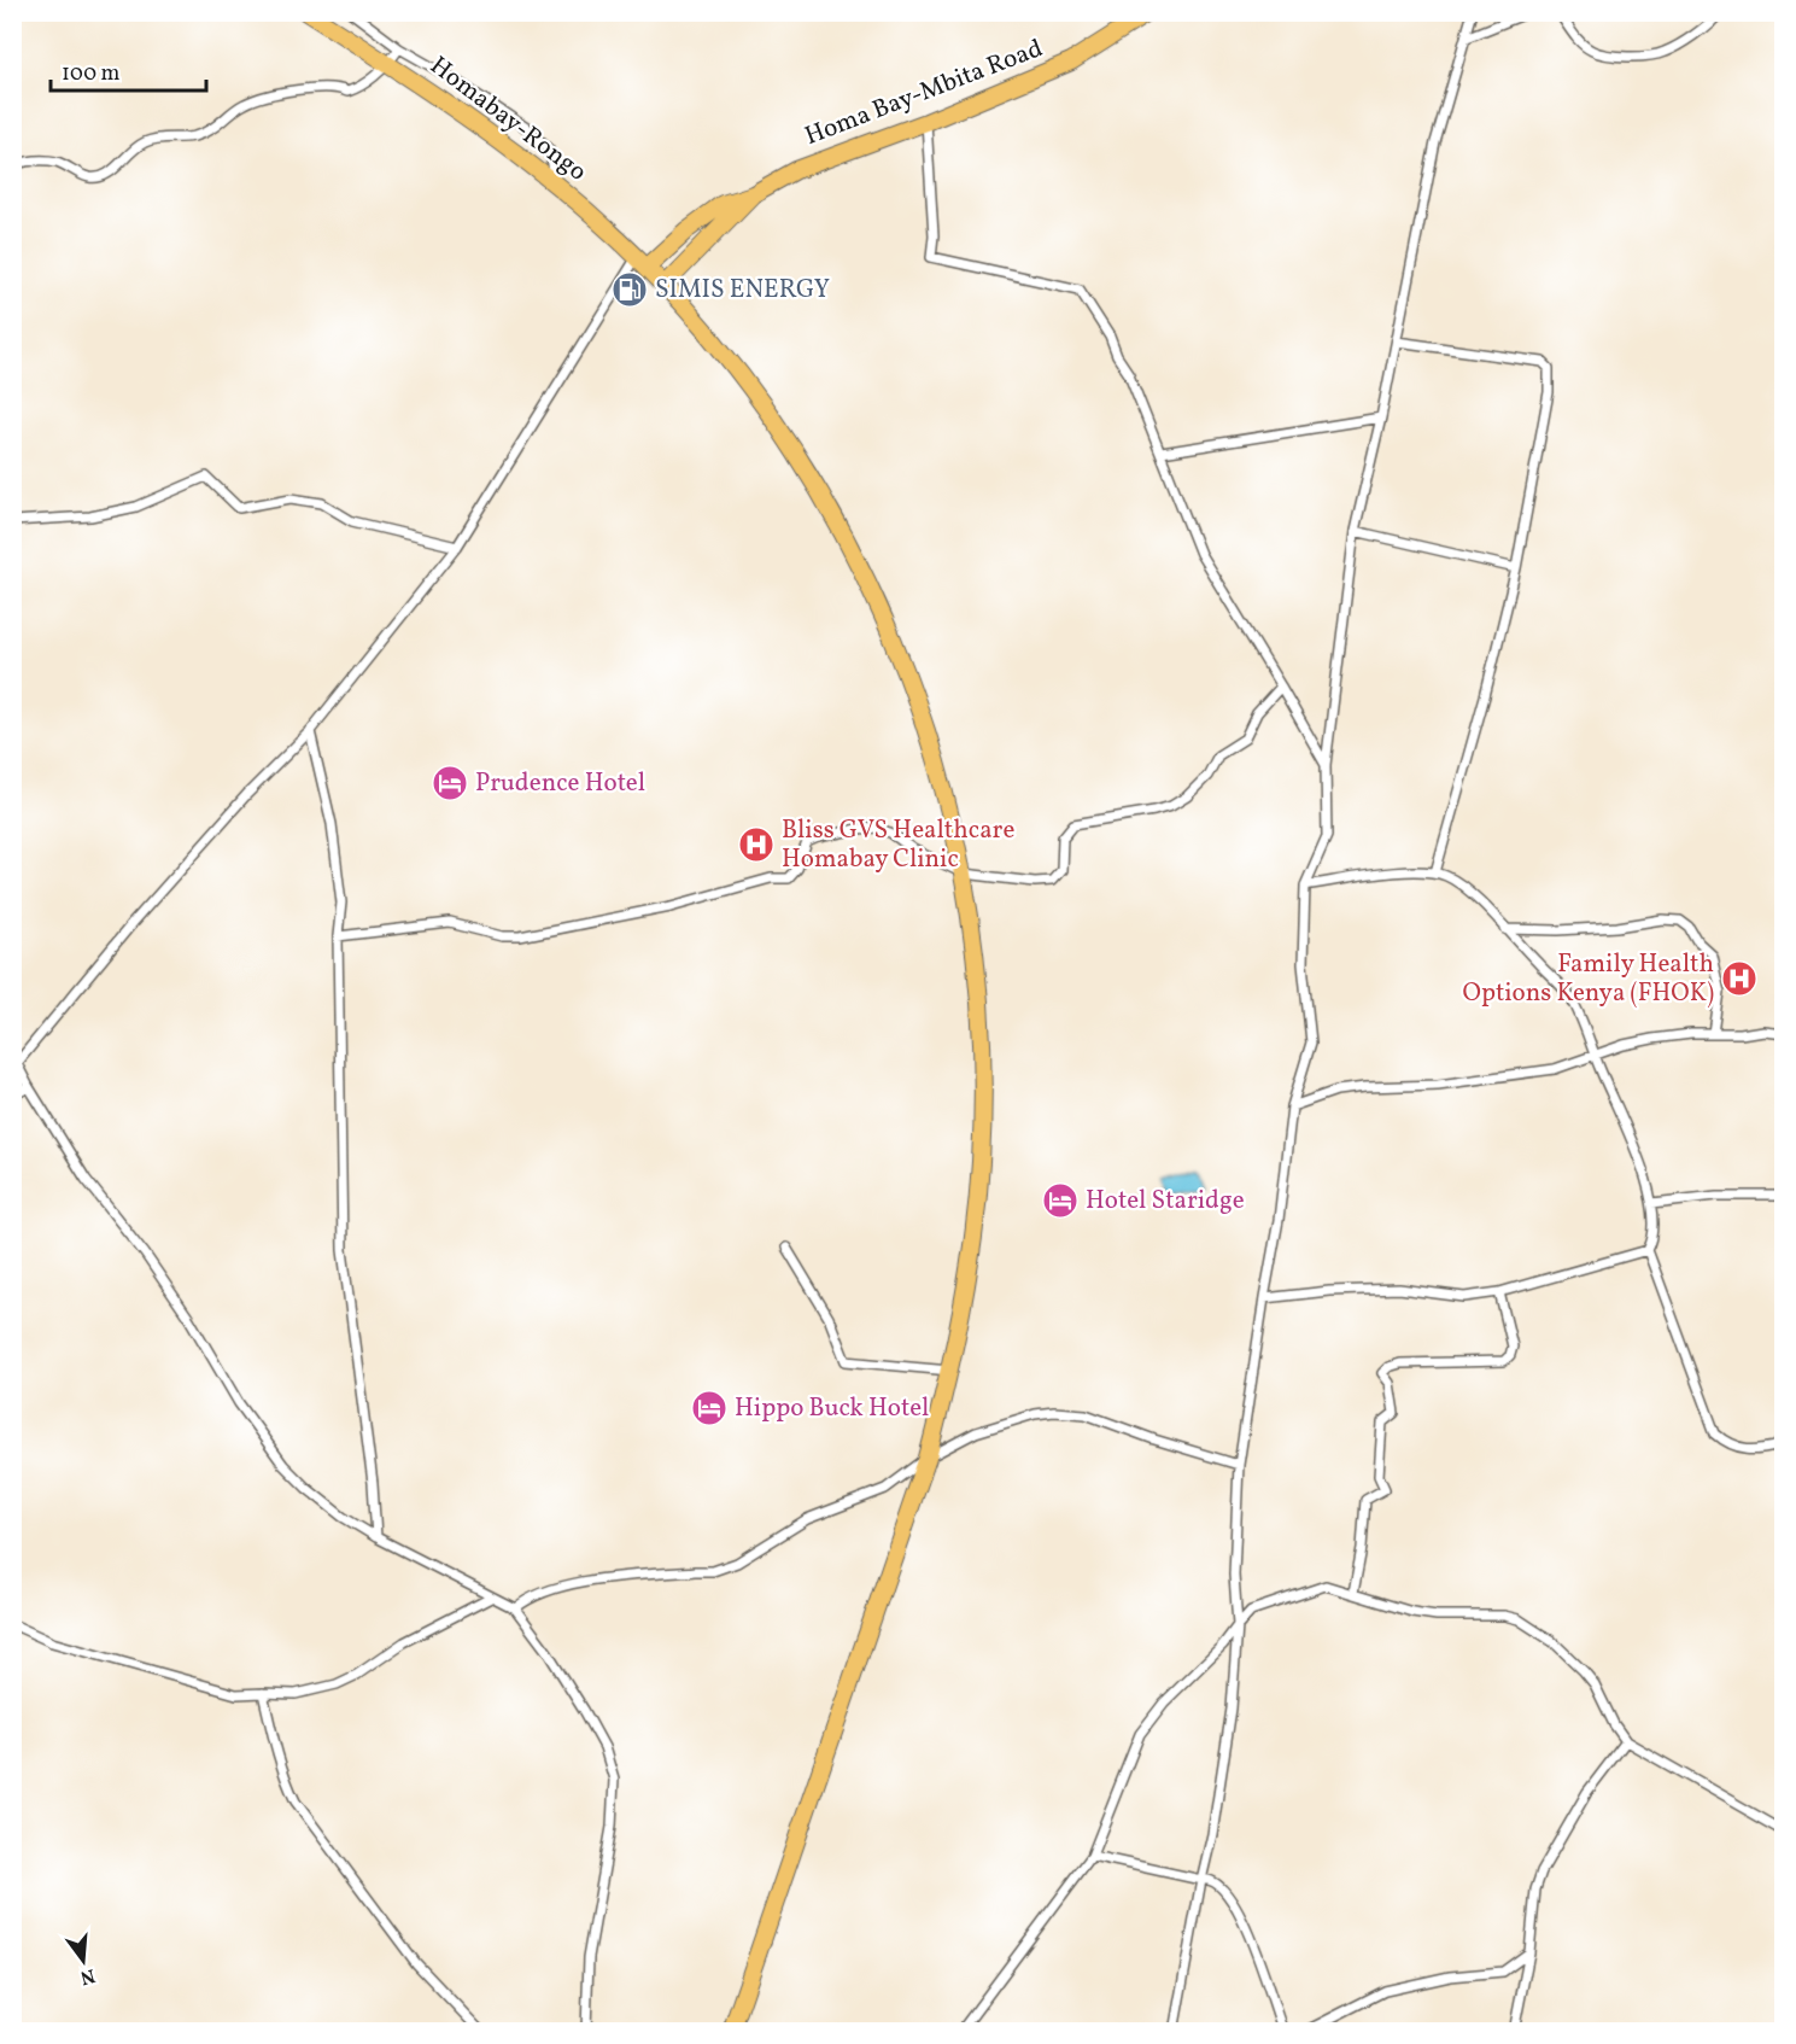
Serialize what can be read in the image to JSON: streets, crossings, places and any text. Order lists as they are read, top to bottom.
{
  "streets": {
    "highway": ["Homa Bay-Mbita Road", "Homabay-Rongo"]
  },
  "crossings": [
    ["Homa Bay-Mbita Road", "Homabay-Rongo"]
  ],
  "places": {
    "fuel station": ["SIMIS ENERGY"],
    "hotel": ["Prudence Hotel", "Hotel Staridge", "Hippo Buck Hotel"],
    "hospital": ["Bliss GVS Healthcare Homabay Clinic", "Family Health Options Kenya (FHOK)"]
  },
  "scale_bar": "100 m",
  "north": "bottom"
}
